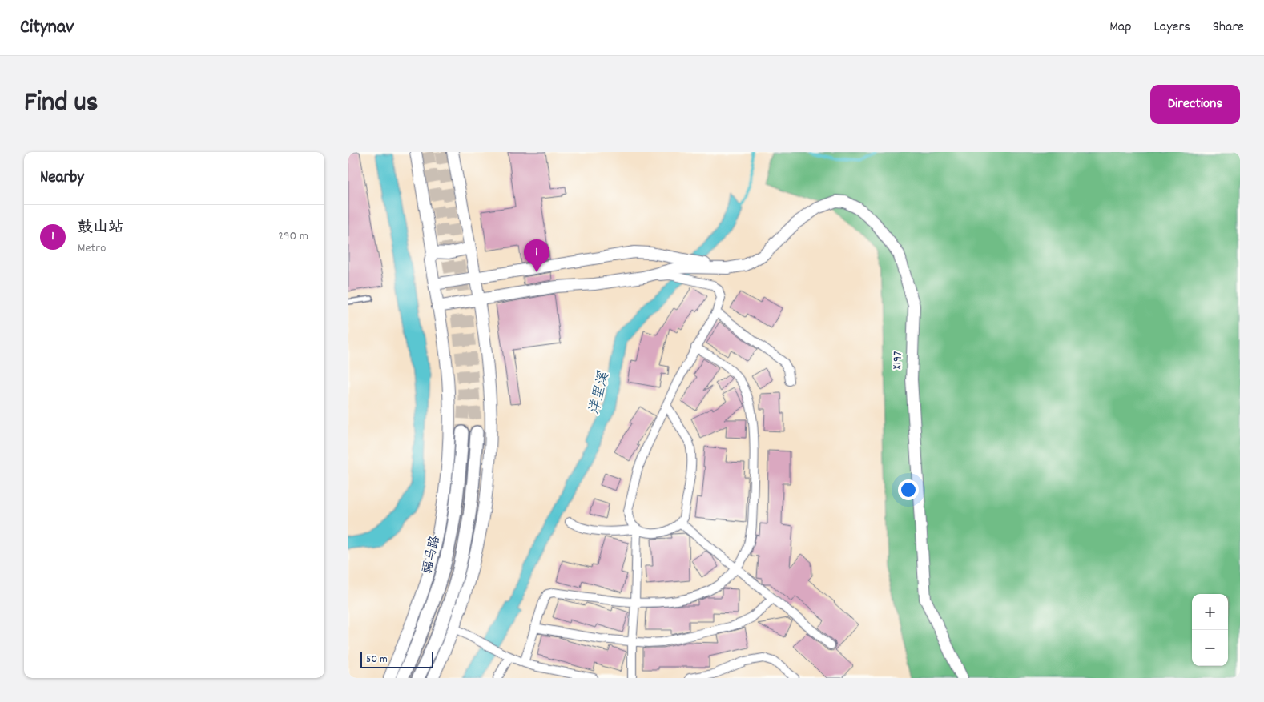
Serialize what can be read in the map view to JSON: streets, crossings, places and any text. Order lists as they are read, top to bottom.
{
  "streets": {
    "main road": ["X197", "福马路"]
  },
  "water": ["洋里溪"],
  "scale_bar": "50 m",
  "page": {
    "header": "Citynav",
    "nav": ["Map", "Layers", "Share"],
    "title": "Find us",
    "buttons": "Directions",
    "heading": "Nearby",
    "list": [
      {
        "mark": "1",
        "name": "鼓山站",
        "note": "Metro",
        "value": "290 m"
      }
    ],
    "pins": "1",
    "map_buttons": ["+", "−"],
    "scale": "50 m"
  }
}
